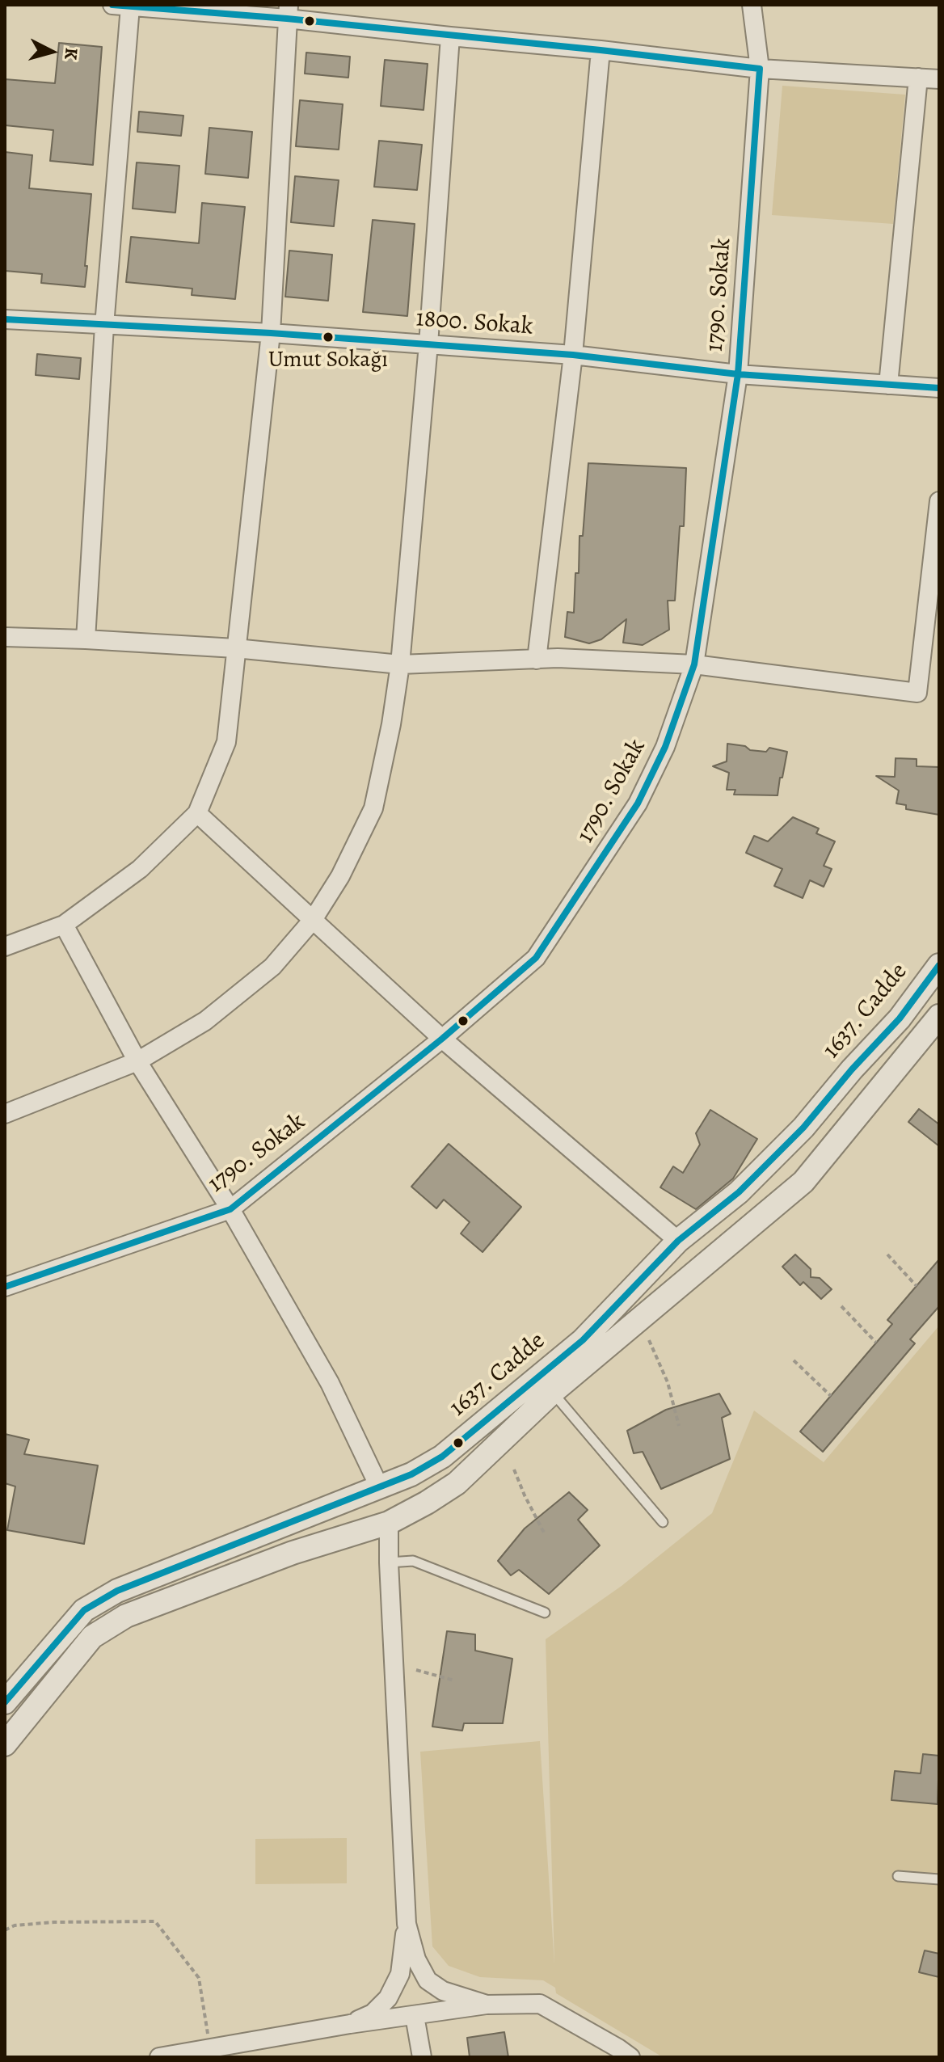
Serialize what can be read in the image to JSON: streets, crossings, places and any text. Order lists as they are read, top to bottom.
{
  "streets": {
    "street": ["1790. Sokak", "1800. Sokak", "1637. Cadde"]
  },
  "crossings": [
    ["1790. Sokak", "1800. Sokak"]
  ],
  "places": ["Umut Sokağı"],
  "north": "right"
}
